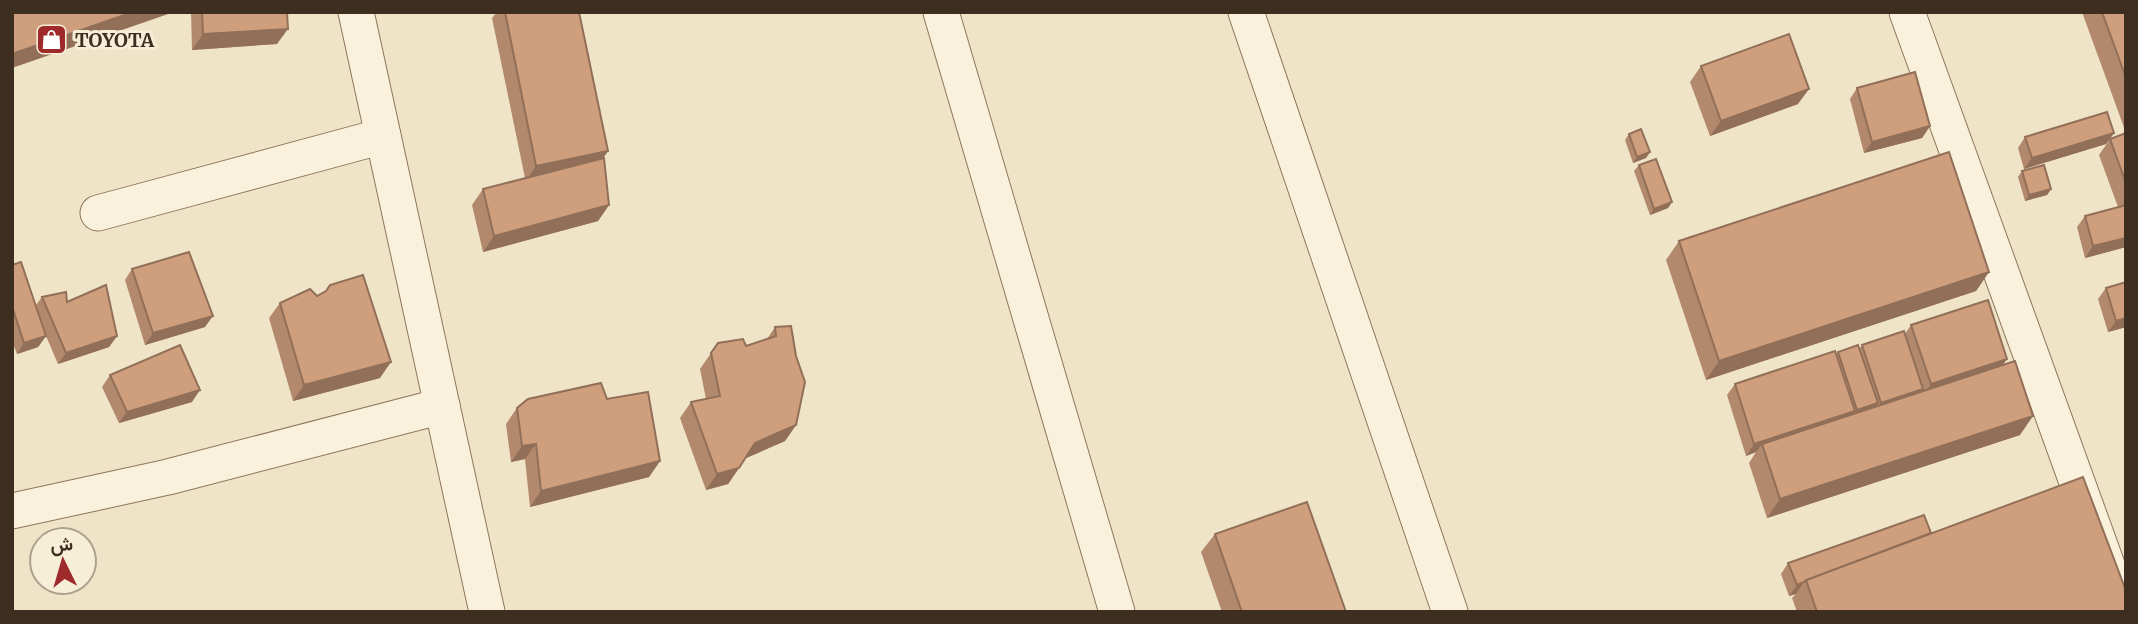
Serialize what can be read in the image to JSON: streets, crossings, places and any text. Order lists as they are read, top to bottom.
{
  "places": {
    "shop": ["TOYOTA"]
  },
  "north": "top"
}
